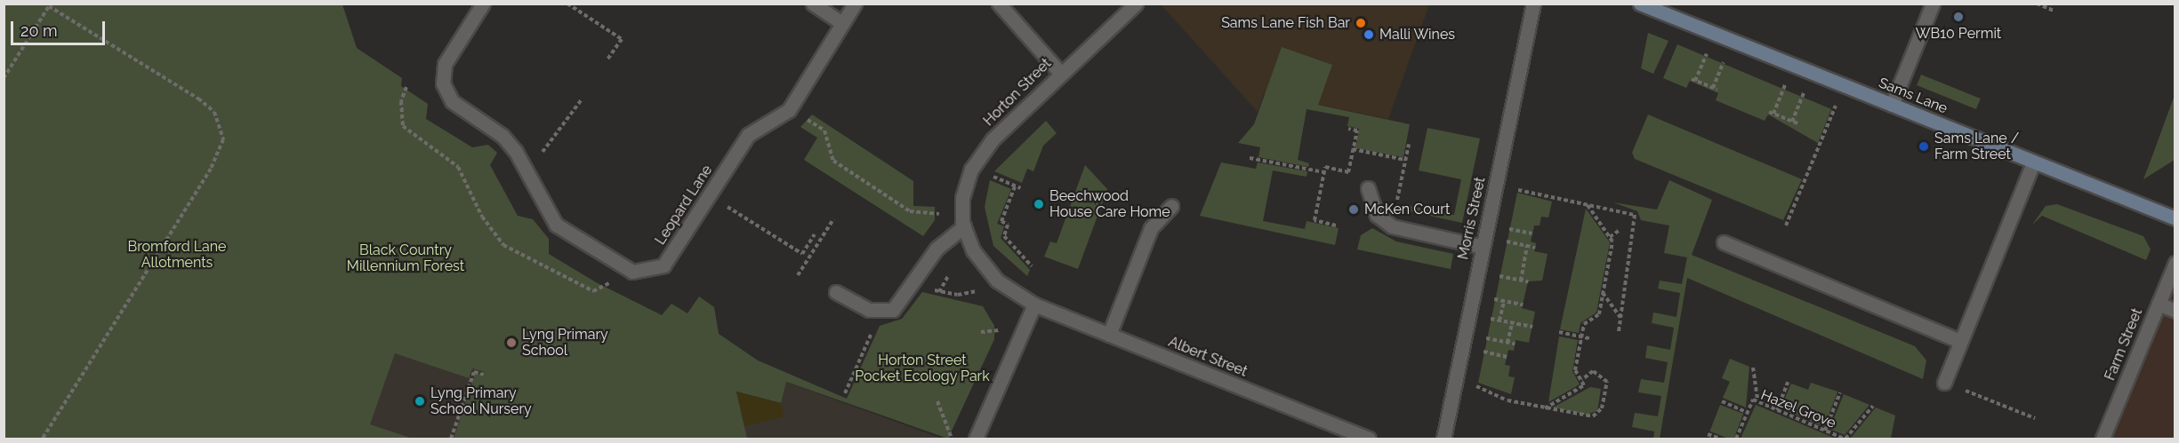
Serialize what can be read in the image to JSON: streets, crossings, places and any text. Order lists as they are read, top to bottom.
{
  "streets": {
    "street": [
      "Horton Street",
      "Sams Lane",
      "Leopard Lane",
      "Morris Street",
      "Farm Street",
      "Albert Street"
    ],
    "path": ["Hazel Grove"]
  },
  "crossings": [
    ["Horton Street", "Albert Street"]
  ],
  "parks": ["Bromford Lane Allotments", "Black Country Millennium Forest", "Horton Street Pocket Ecology Park"],
  "places": [
    "WB10 Permit",
    "Sams Lane Fish Bar",
    "Malli Wines",
    "Sams Lane / Farm Street",
    "Beechwood House Care Home",
    "McKen Court",
    "Lyng Primary School",
    "Lyng Primary School Nursery"
  ],
  "scale_bar": "20 m"
}
